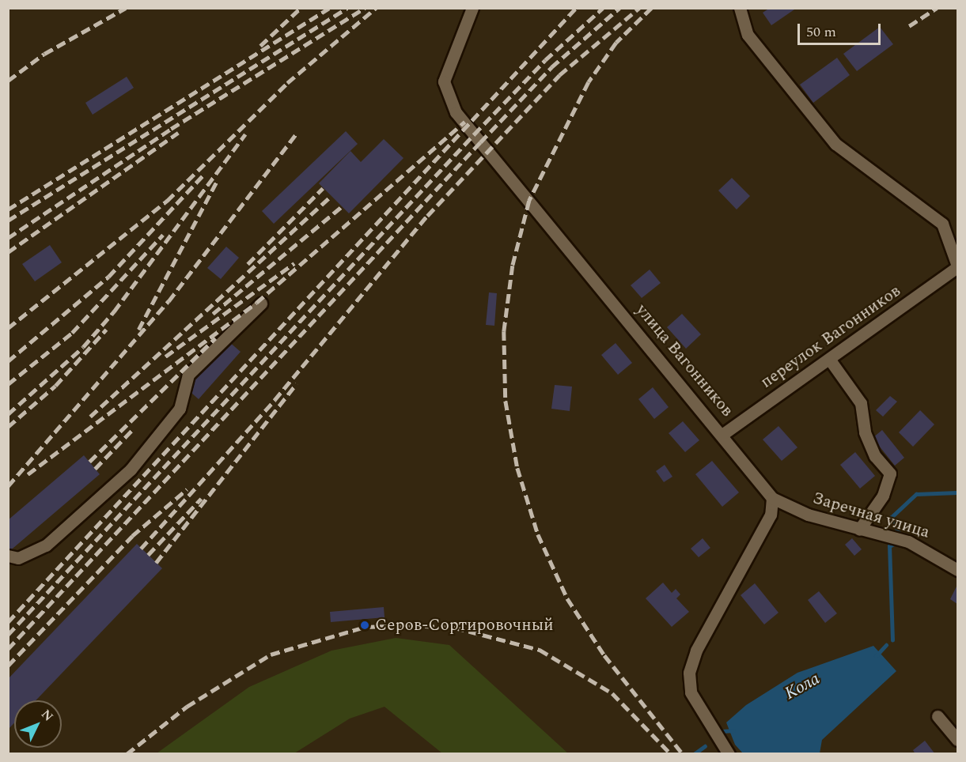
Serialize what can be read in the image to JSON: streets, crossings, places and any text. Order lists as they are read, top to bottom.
{
  "streets": {
    "street": ["переулок Вагонников", "улица Вагонников", "Заречная улица"]
  },
  "crossings": [
    ["переулок Вагонников", "улица Вагонников"],
    ["улица Вагонников", "Заречная улица"]
  ],
  "water": ["Кола"],
  "places": ["Серов-Сортировочный"],
  "scale_bar": "50 m",
  "north": "top right"
}
